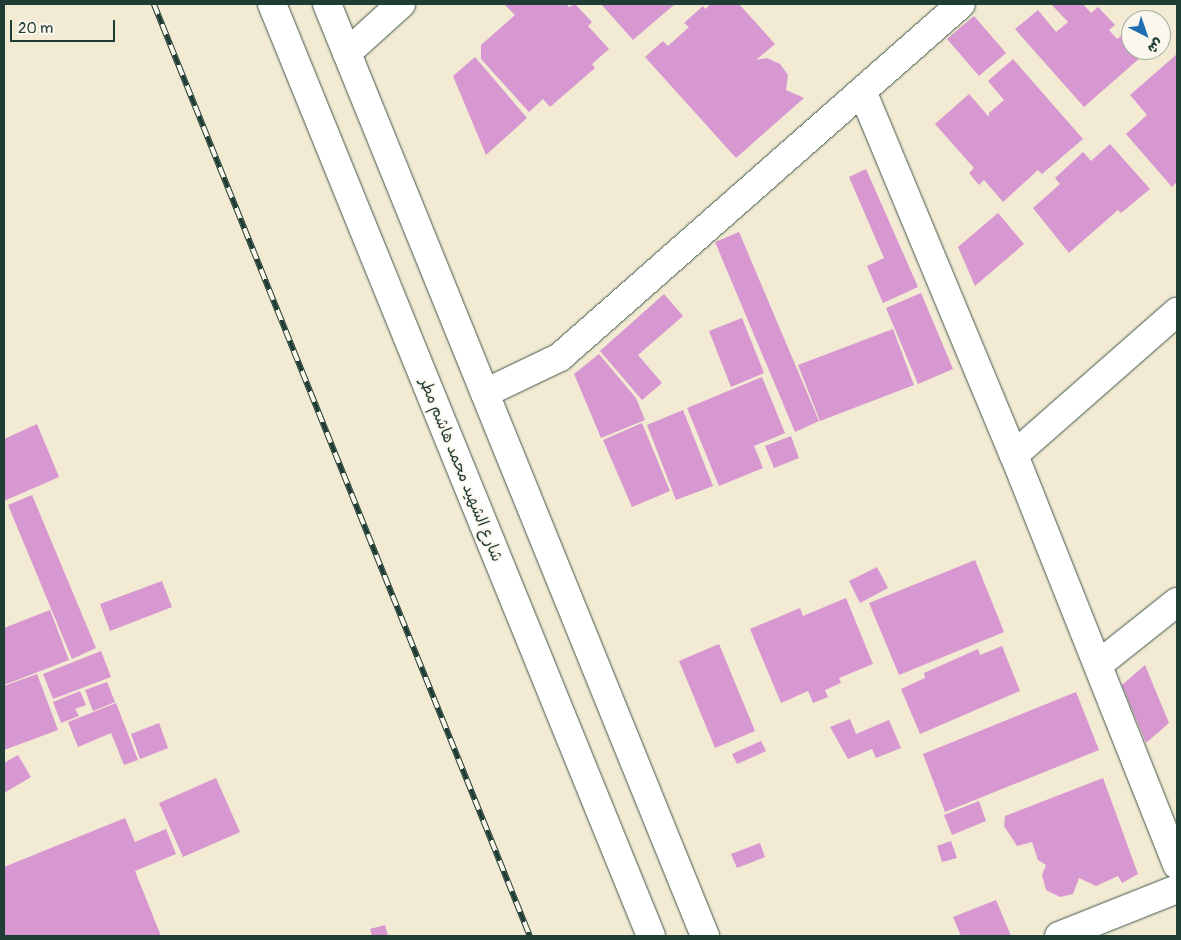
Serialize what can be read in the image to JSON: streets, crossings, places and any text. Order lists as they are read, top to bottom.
{
  "streets": {
    "main road": ["شارع الشهيد محمد هاشم مطر"]
  },
  "scale_bar": "20 m",
  "north": "bottom right"
}
